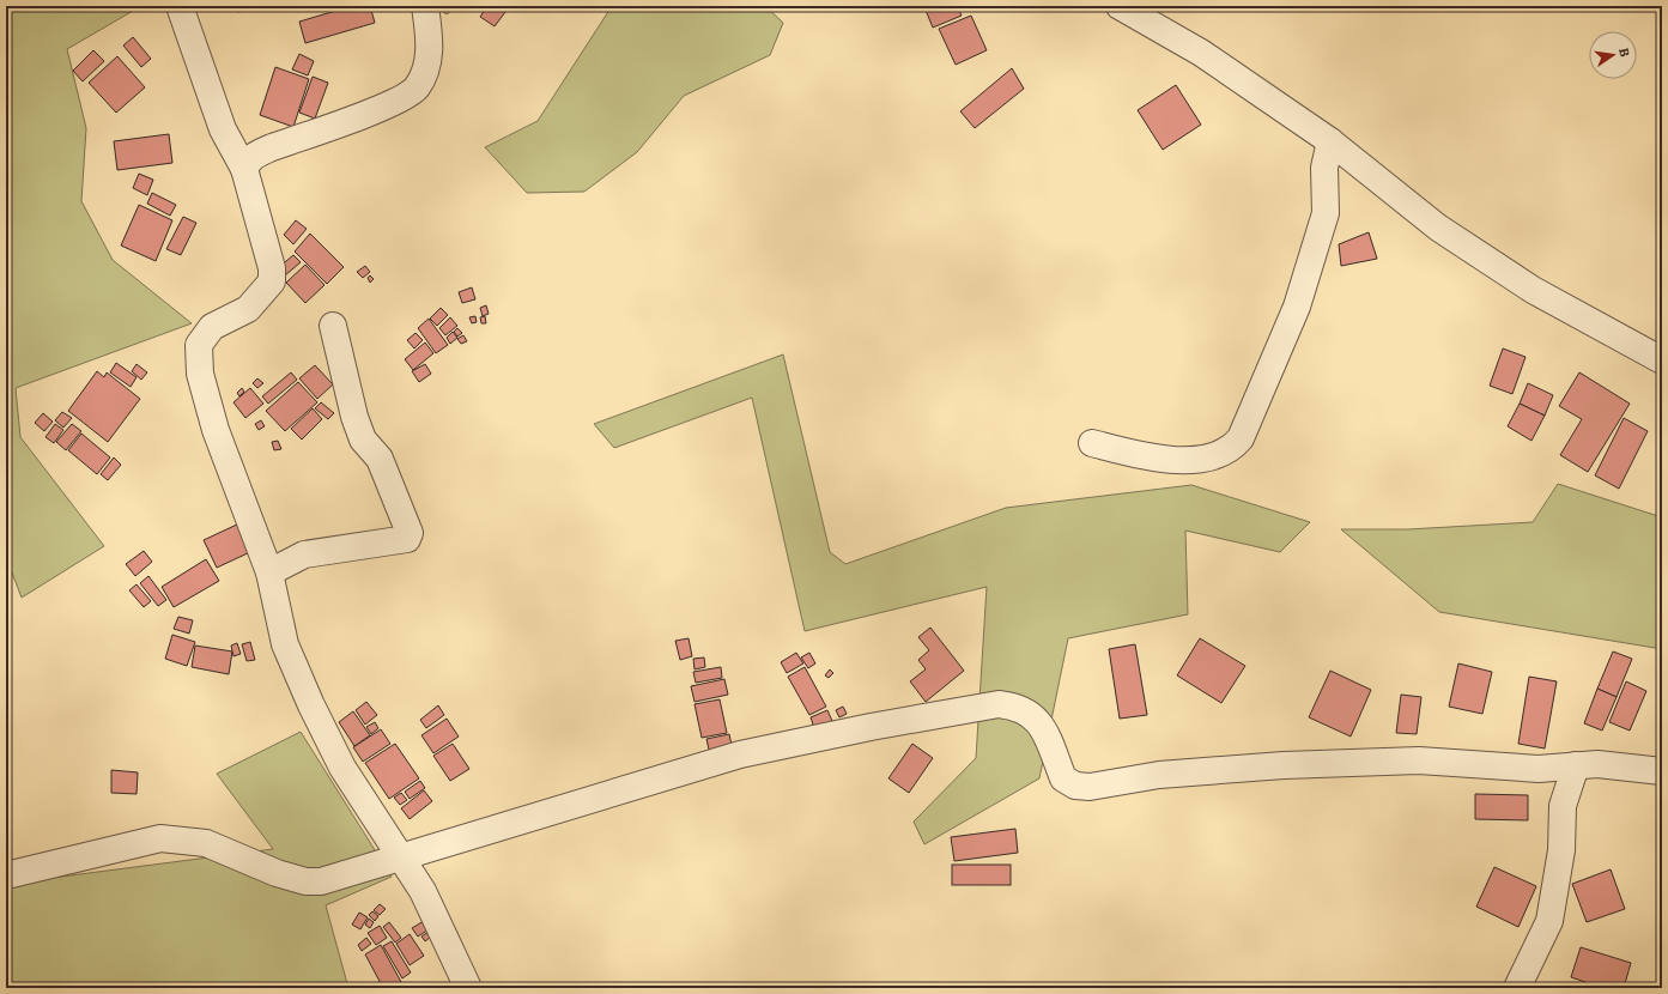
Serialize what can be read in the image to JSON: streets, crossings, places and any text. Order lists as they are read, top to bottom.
{
  "north": "right"
}
